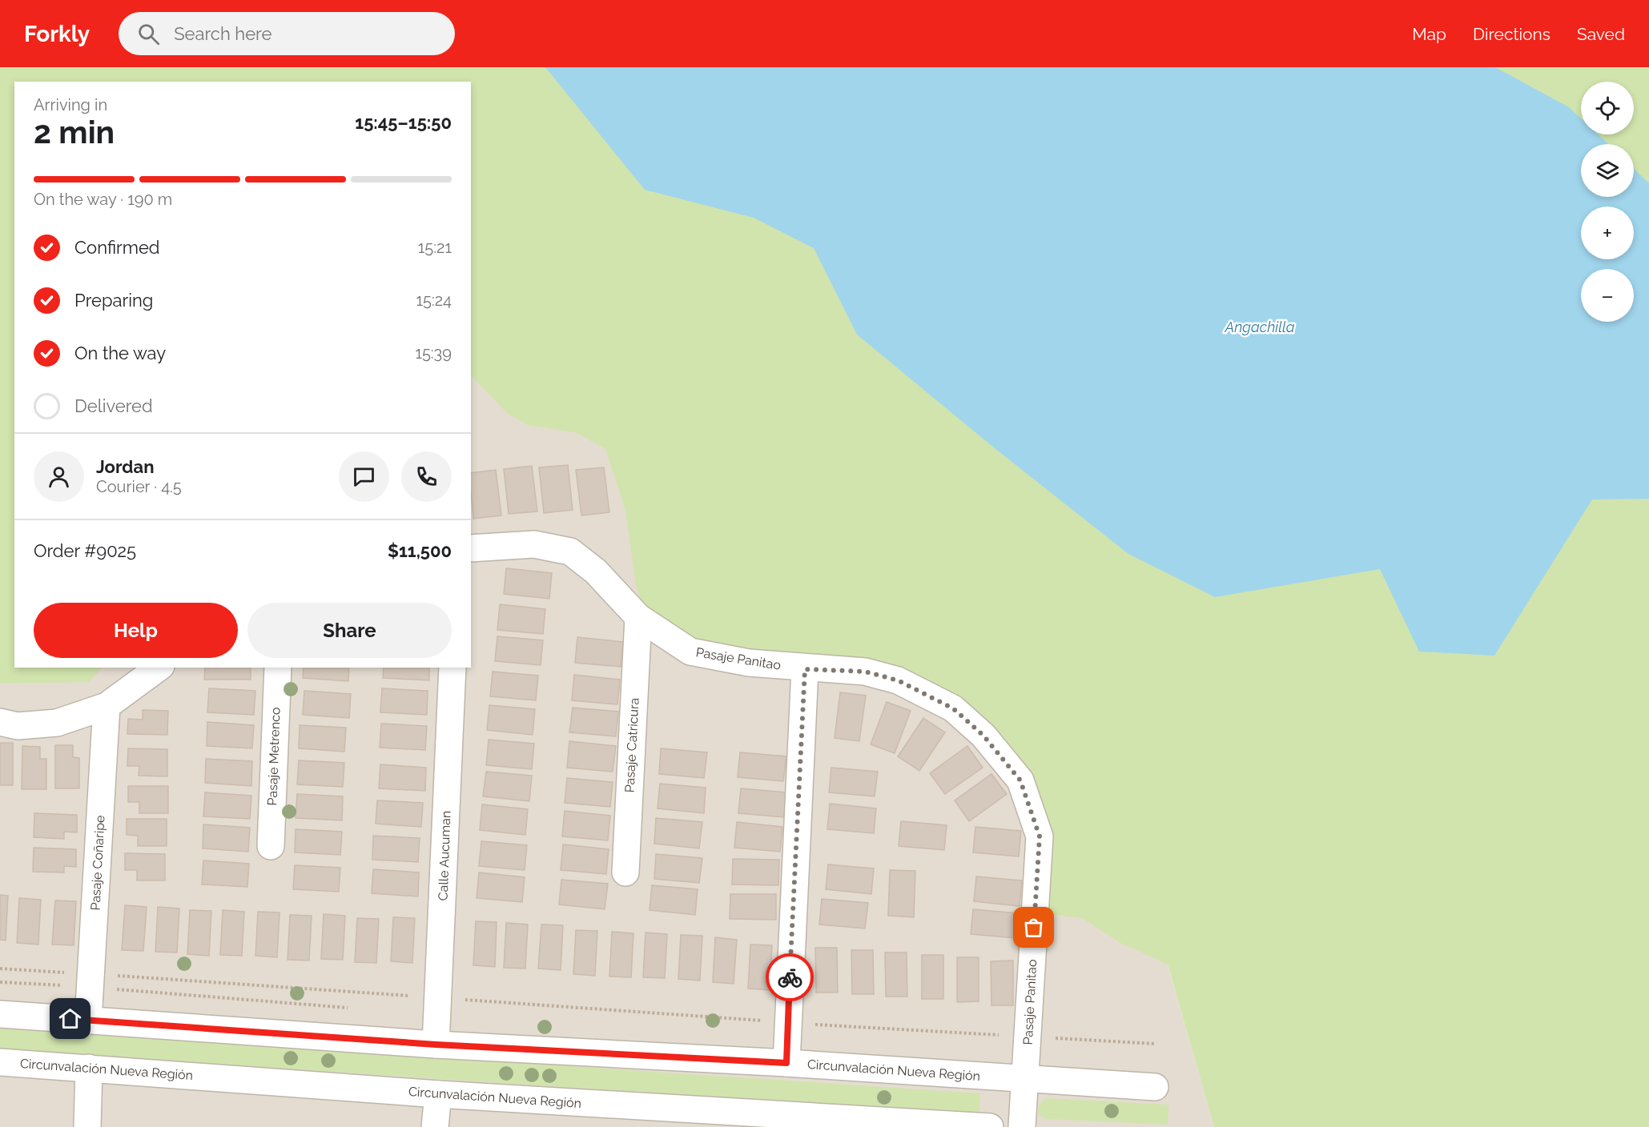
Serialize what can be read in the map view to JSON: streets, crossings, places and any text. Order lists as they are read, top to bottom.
{
  "streets": {
    "street": [
      "Pasaje Panitao",
      "Pasaje Catricura",
      "Pasaje Metrenco",
      "Calle Aucuman",
      "Pasaje Coñaripe",
      "Circunvalación Nueva Región"
    ]
  },
  "crossings": [
    ["Pasaje Panitao", "Pasaje Catricura"],
    ["Pasaje Panitao", "Circunvalación Nueva Región"],
    ["Calle Aucuman", "Circunvalación Nueva Región"],
    ["Pasaje Coñaripe", "Circunvalación Nueva Región"]
  ],
  "water": ["Angachilla"],
  "page": {
    "header": "Forkly",
    "search": "Search here",
    "nav": ["Map", "Directions", "Saved"],
    "map_buttons": ["+", "−"],
    "heading": ["2 min", "Arriving in", "15:45–15:50"],
    "panel": [
      "Jordan",
      "Courier · 4.5",
      "Order #9025",
      "$11,500"
    ],
    "bar": "On the way · 190 m",
    "list": [
      ["Confirmed", "15:21"],
      ["Preparing", "15:24"],
      ["On the way", "15:39"],
      "Delivered"
    ],
    "buttons": ["Help", "Share"]
  }
}
